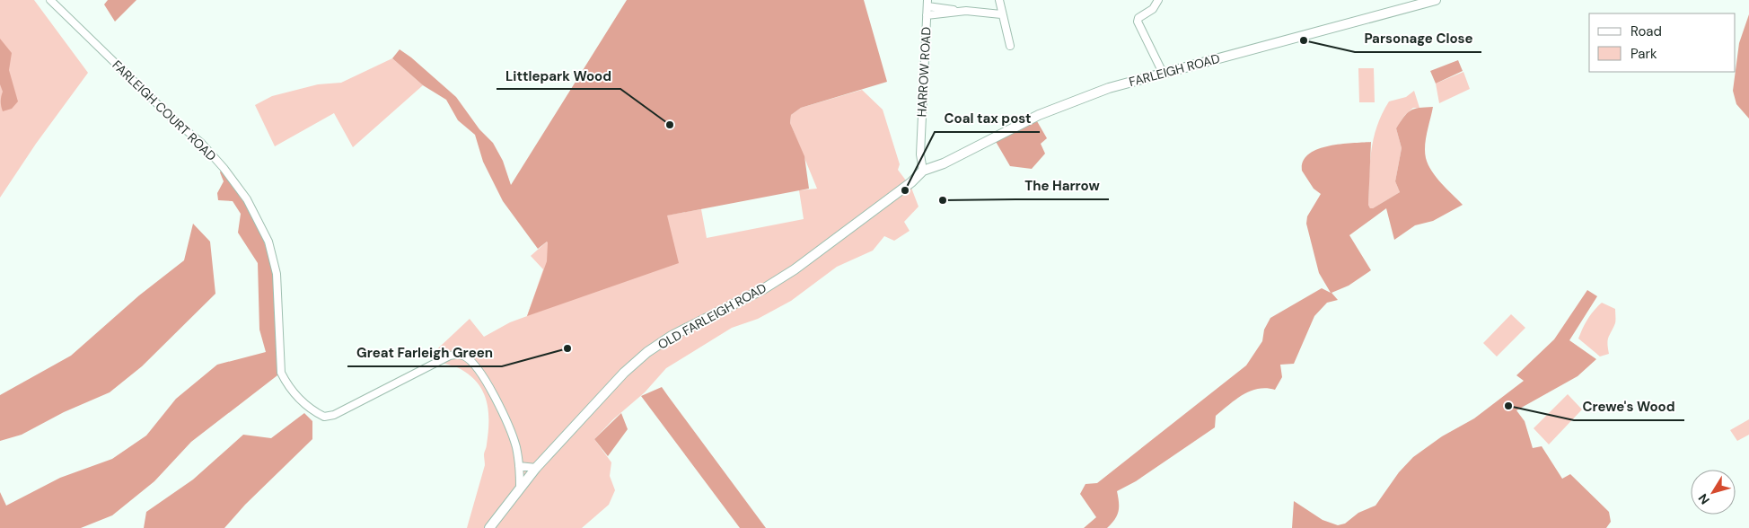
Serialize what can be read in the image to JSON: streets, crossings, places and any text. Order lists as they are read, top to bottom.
{
  "streets": {
    "street": [
      "FARLEIGH ROAD",
      "HARROW ROAD",
      "FARLEIGH COURT ROAD",
      "OLD FARLEIGH ROAD"
    ]
  },
  "crossings": [
    ["FARLEIGH ROAD", "HARROW ROAD"],
    ["FARLEIGH ROAD", "OLD FARLEIGH ROAD"],
    ["HARROW ROAD", "OLD FARLEIGH ROAD"],
    ["FARLEIGH COURT ROAD", "OLD FARLEIGH ROAD"]
  ],
  "places": [
    "Parsonage Close",
    "Littlepark Wood",
    "Coal tax post",
    "The Harrow",
    "Great Farleigh Green",
    "Crewe's Wood"
  ],
  "legend": ["Road", "Park"],
  "north": "bottom left"
}
